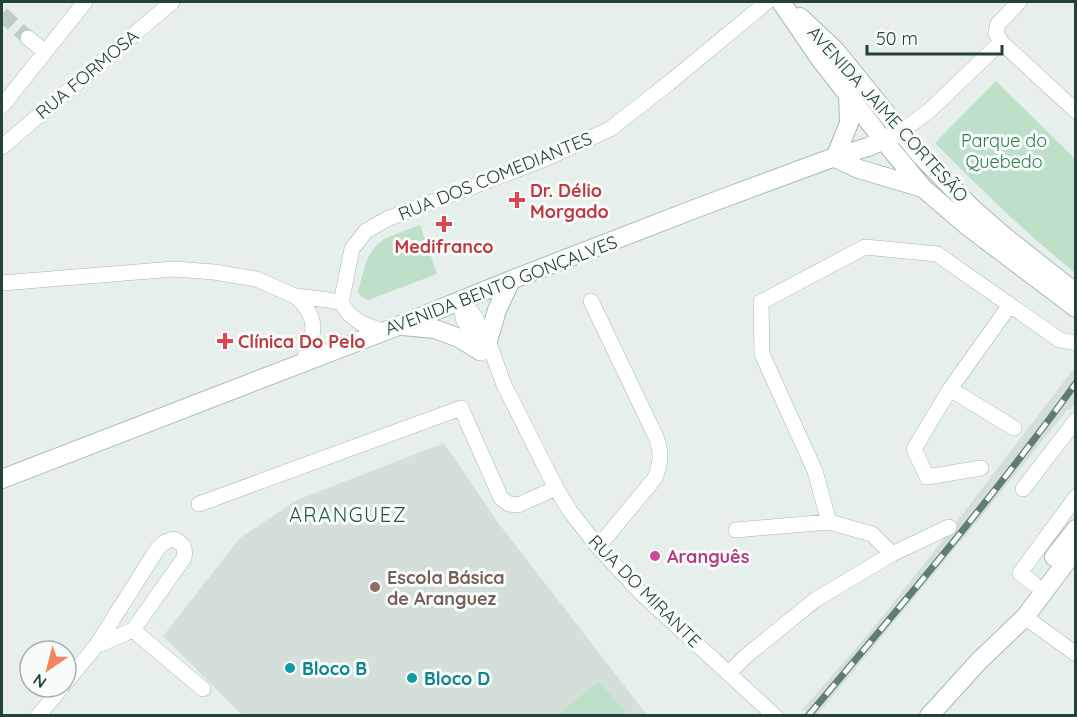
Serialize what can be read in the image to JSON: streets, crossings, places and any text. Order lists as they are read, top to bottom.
{
  "streets": {
    "main road": ["AVENIDA JAIME CORTESÃO", "AVENIDA BENTO GONÇALVES"],
    "street": ["RUA FORMOSA", "RUA DOS COMEDIANTES", "RUA DO MIRANTE"]
  },
  "crossings": [
    ["AVENIDA JAIME CORTESÃO", "AVENIDA BENTO GONÇALVES"],
    ["AVENIDA BENTO GONÇALVES", "RUA DO MIRANTE"]
  ],
  "districts": ["ARANGUEZ"],
  "parks": ["Parque do Quebedo"],
  "places": {
    "health": ["Dr. Délio Morgado", "Medifranco", "Clínica Do Pelo"],
    "other": [
      "Aranguês",
      "Escola Básica de Aranguez",
      "Bloco B",
      "Bloco D"
    ]
  },
  "scale_bar": "50 m",
  "north": "bottom left"
}
